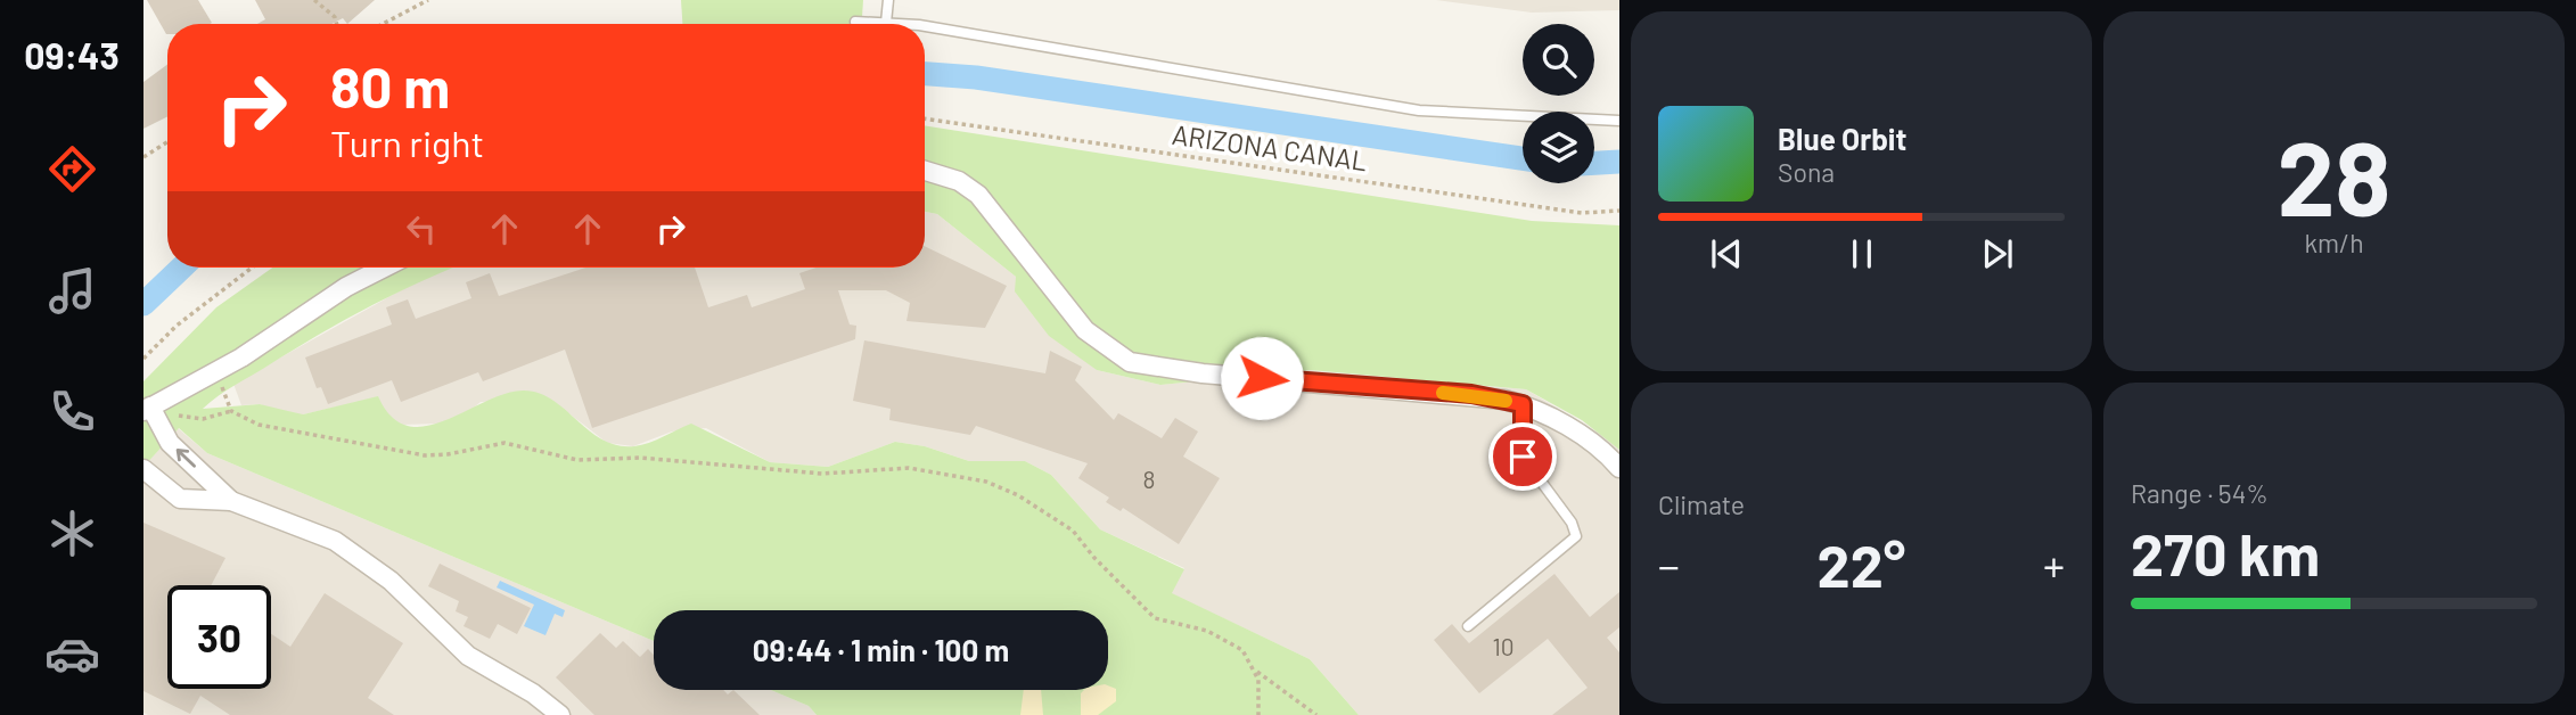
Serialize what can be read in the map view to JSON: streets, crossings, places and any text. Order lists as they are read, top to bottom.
{
  "streets": {
    "path": ["ARIZONA CANAL"]
  },
  "house_numbers": ["8", "10"],
  "page": {
    "tabs": "09:43",
    "tile": [
      ["28", "km/h"],
      "Climate",
      ["Range · 54%", "270 km"]
    ],
    "turn": ["80 m", "Turn right"],
    "song": ["Blue Orbit", "Sona"],
    "heat": ["−", "22°", "+"],
    "limit": "30",
    "trip": "09:44 · 1 min · 100 m"
  }
}
